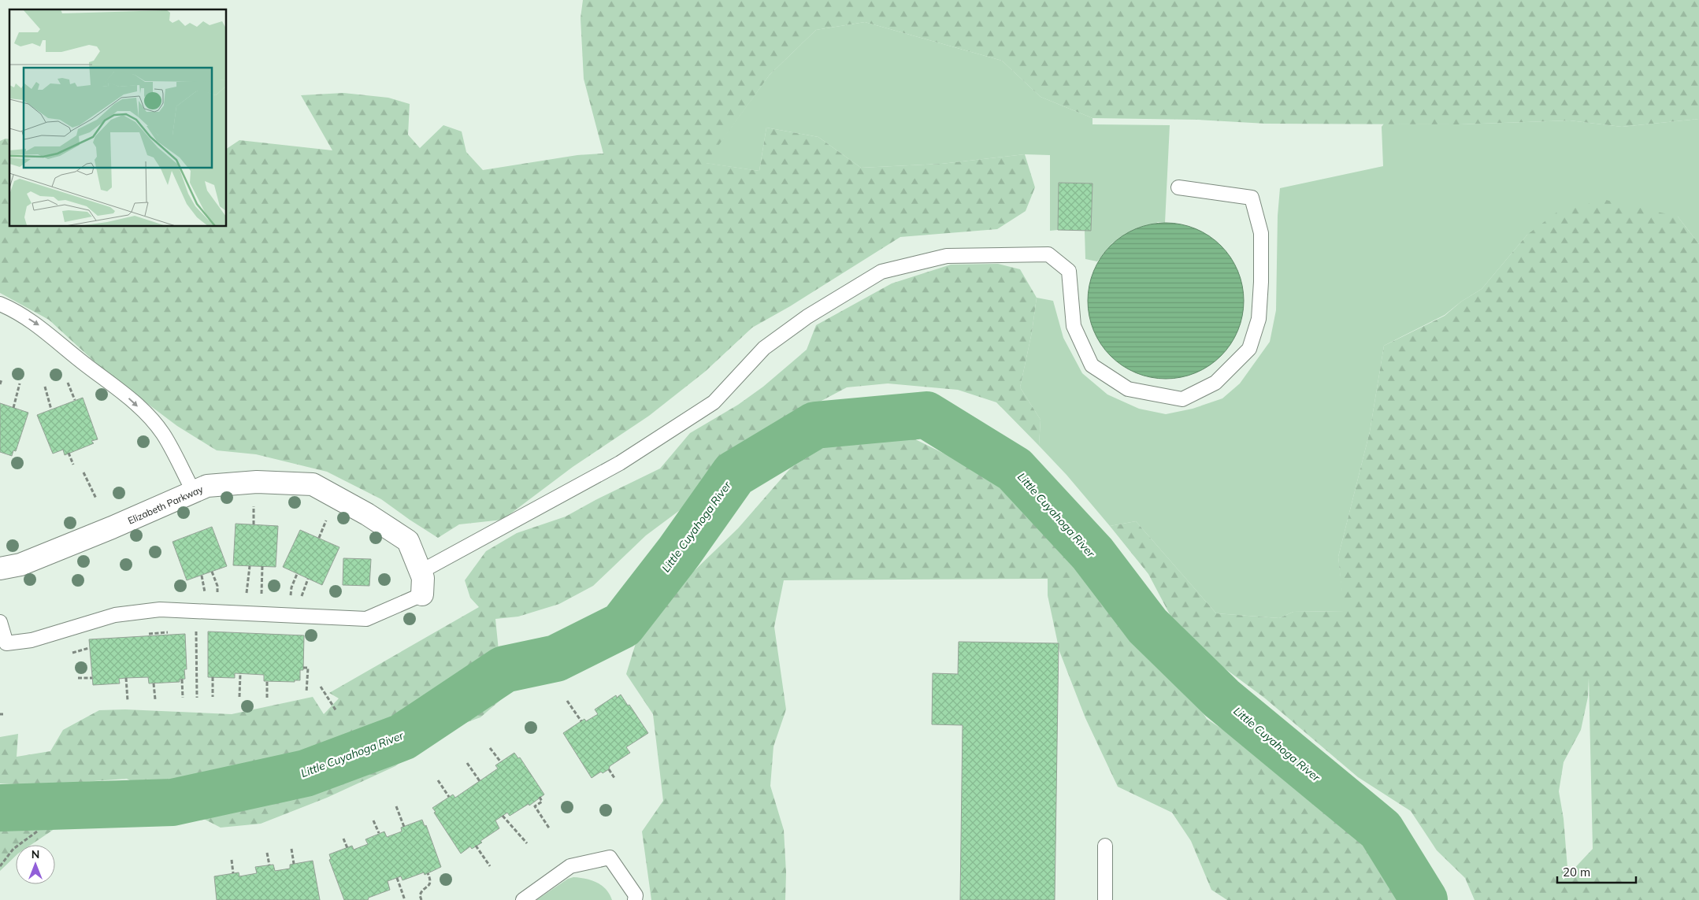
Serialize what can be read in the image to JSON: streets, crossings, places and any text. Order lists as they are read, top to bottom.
{
  "streets": {
    "street": ["Elizabeth Parkway"]
  },
  "water": ["Little Cuyahoga River"],
  "scale_bar": "20 m",
  "north": "top"
}
